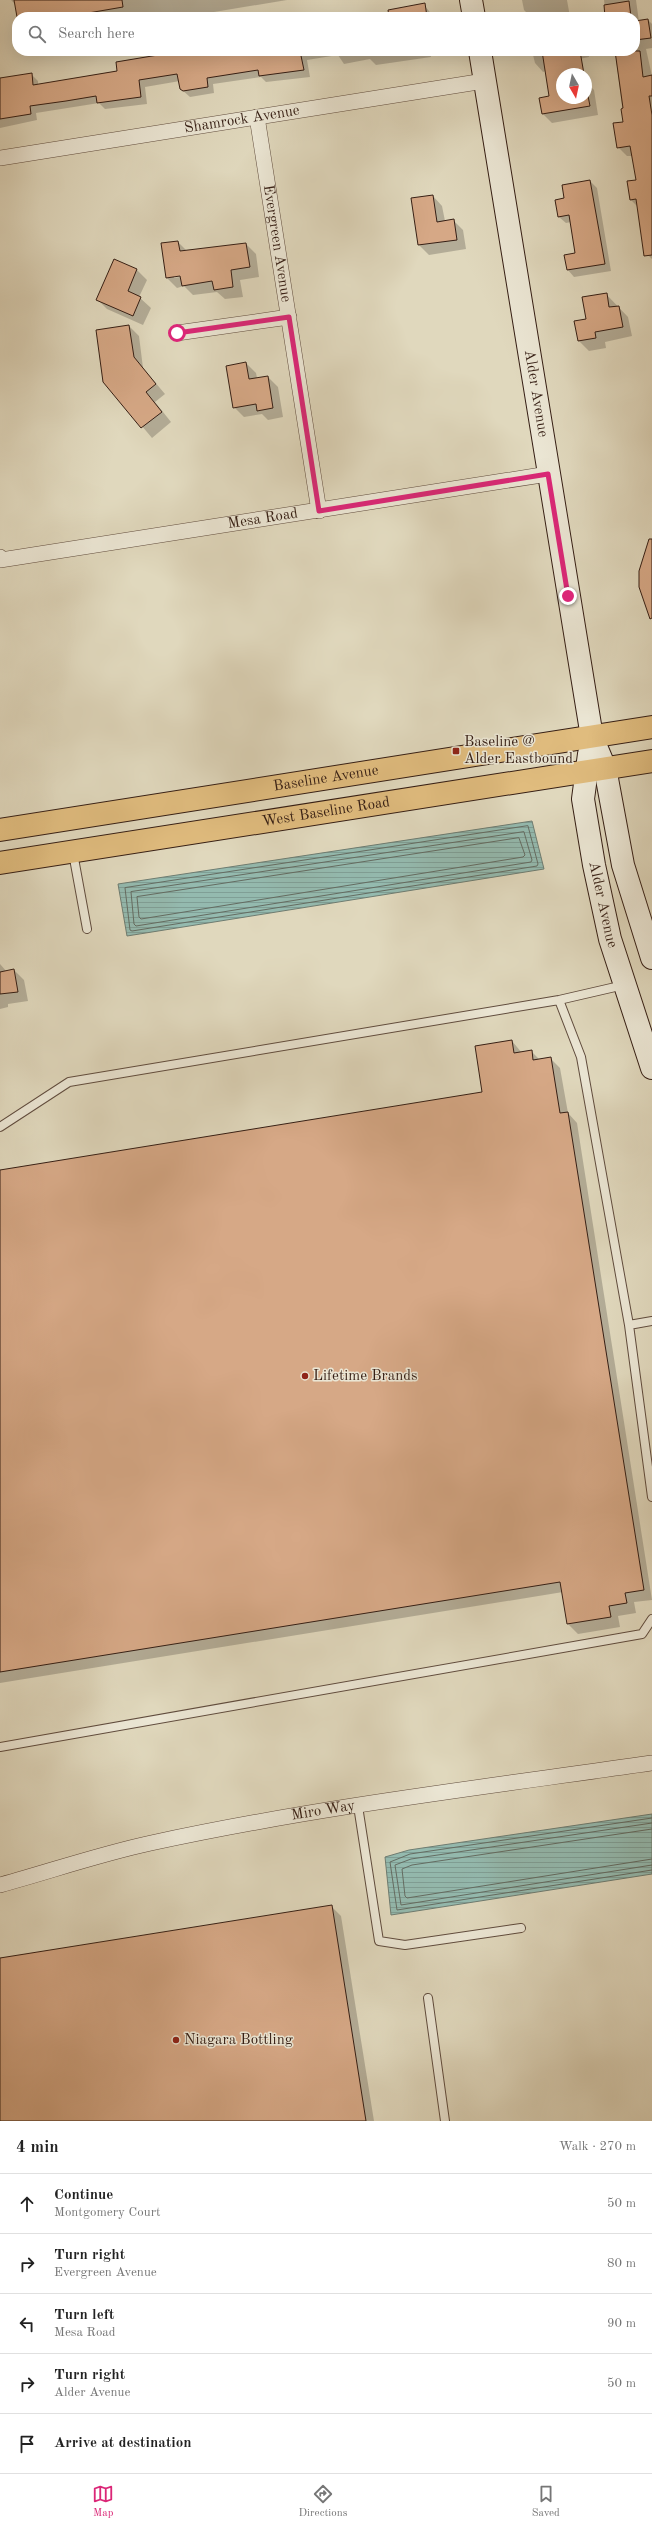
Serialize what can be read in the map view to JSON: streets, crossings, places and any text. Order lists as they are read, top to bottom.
{
  "streets": {
    "main road": ["Alder Avenue", "Baseline Avenue", "West Baseline Road"],
    "street": [
      "Shamrock Avenue",
      "Evergreen Avenue",
      "Mesa Road",
      "Miro Way"
    ]
  },
  "crossings": [
    ["Shamrock Avenue", "Evergreen Avenue"],
    ["Shamrock Avenue", "Alder Avenue"],
    ["Evergreen Avenue", "Mesa Road"],
    ["Alder Avenue", "Mesa Road"],
    ["Alder Avenue", "Baseline Avenue"],
    ["Alder Avenue", "West Baseline Road"]
  ],
  "places": {
    "transit": ["Baseline @ Alder Eastbound"],
    "other": ["Lifetime Brands", "Niagara Bottling"]
  },
  "north": "bottom",
  "page": {
    "search": "Search here",
    "heading": ["4 min", "Walk · 270 m"],
    "list": [
      ["Continue", "Montgomery Court", "50 m"],
      ["Turn right", "Evergreen Avenue", "80 m"],
      ["Turn left", "Mesa Road", "90 m"],
      ["Turn right", "Alder Avenue", "50 m"],
      "Arrive at destination"
    ],
    "nav": ["Map", "Directions", "Saved"]
  }
}
